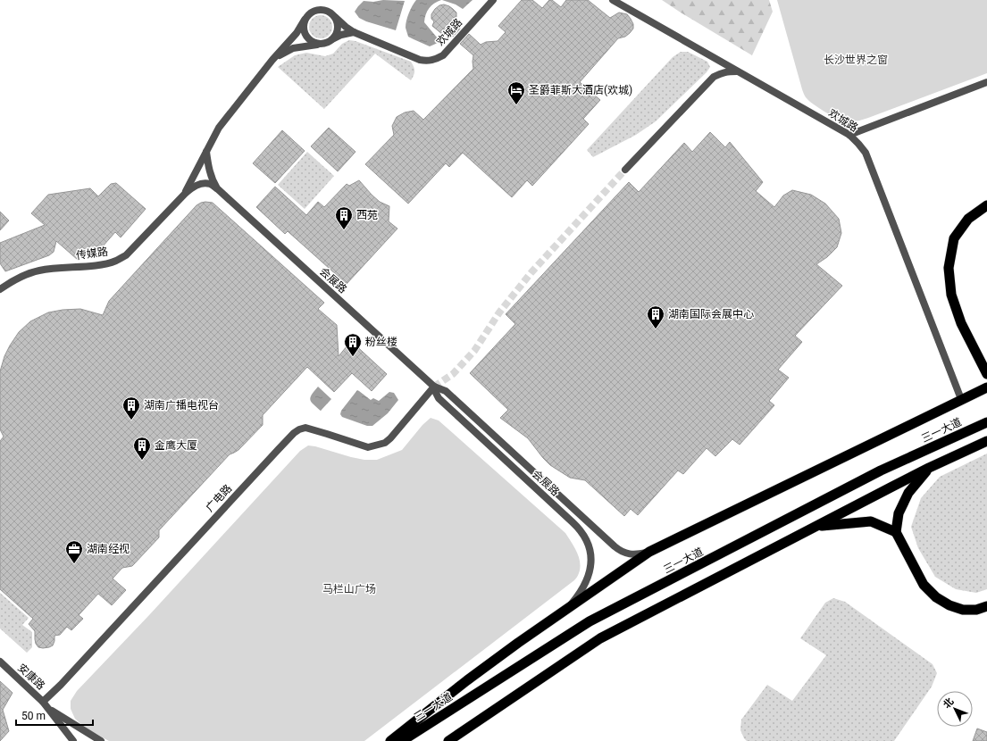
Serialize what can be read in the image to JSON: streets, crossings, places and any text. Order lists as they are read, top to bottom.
{
  "streets": {
    "highway": ["三一大道"],
    "street": [
      "欢城路",
      "传媒路",
      "会展路",
      "广电路",
      "安康路"
    ]
  },
  "crossings": [
    ["会展路", "广电路"],
    ["广电路", "安康路"]
  ],
  "parks": ["长沙世界之窗", "马栏山广场"],
  "places": {
    "hotel": ["圣爵菲斯大酒店(欢城)"],
    "building": [
      "西苑",
      "湖南国际会展中心",
      "粉丝楼",
      "湖南广播电视台",
      "金鹰大厦"
    ],
    "office": ["湖南经视"]
  },
  "scale_bar": "50 m",
  "north": "top left"
}
